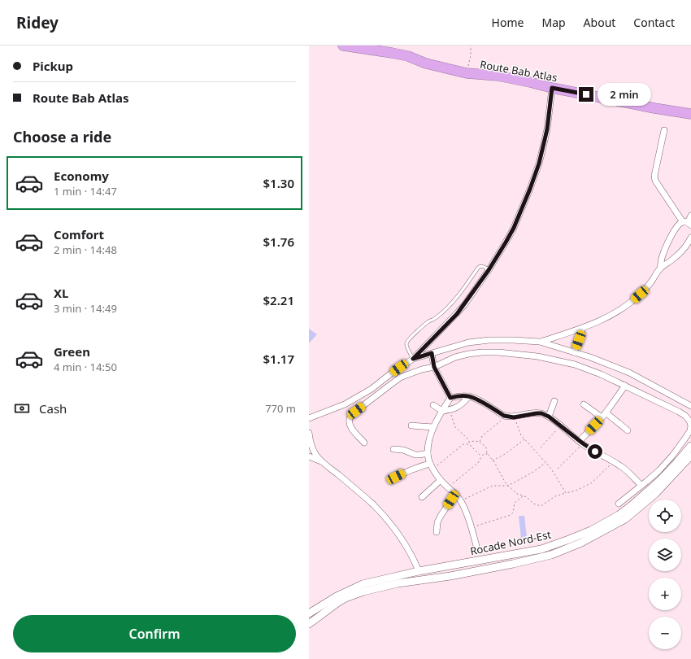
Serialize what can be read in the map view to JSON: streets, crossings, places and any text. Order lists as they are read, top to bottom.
{
  "streets": {
    "highway": ["Route Bab Atlas"],
    "street": ["Rocade Nord-Est"]
  },
  "page": {
    "header": "Ridey",
    "nav": [
      "Home",
      "Map",
      "About",
      "Contact"
    ],
    "banner": ["Pickup", "Route Bab Atlas"],
    "bubble": "2 min",
    "heading": "Choose a ride",
    "list": [
      {
        "name": "Economy",
        "note": "1 min · 14:47",
        "value": "$1.30"
      },
      {
        "name": "Comfort",
        "note": "2 min · 14:48",
        "value": "$1.76"
      },
      {
        "name": "XL",
        "note": "3 min · 14:49",
        "value": "$2.21"
      },
      {
        "name": "Green",
        "note": "4 min · 14:50",
        "value": "$1.17"
      }
    ],
    "pay": ["Cash", "770 m"],
    "map_buttons": ["+", "−"],
    "buttons": "Confirm"
  }
}
